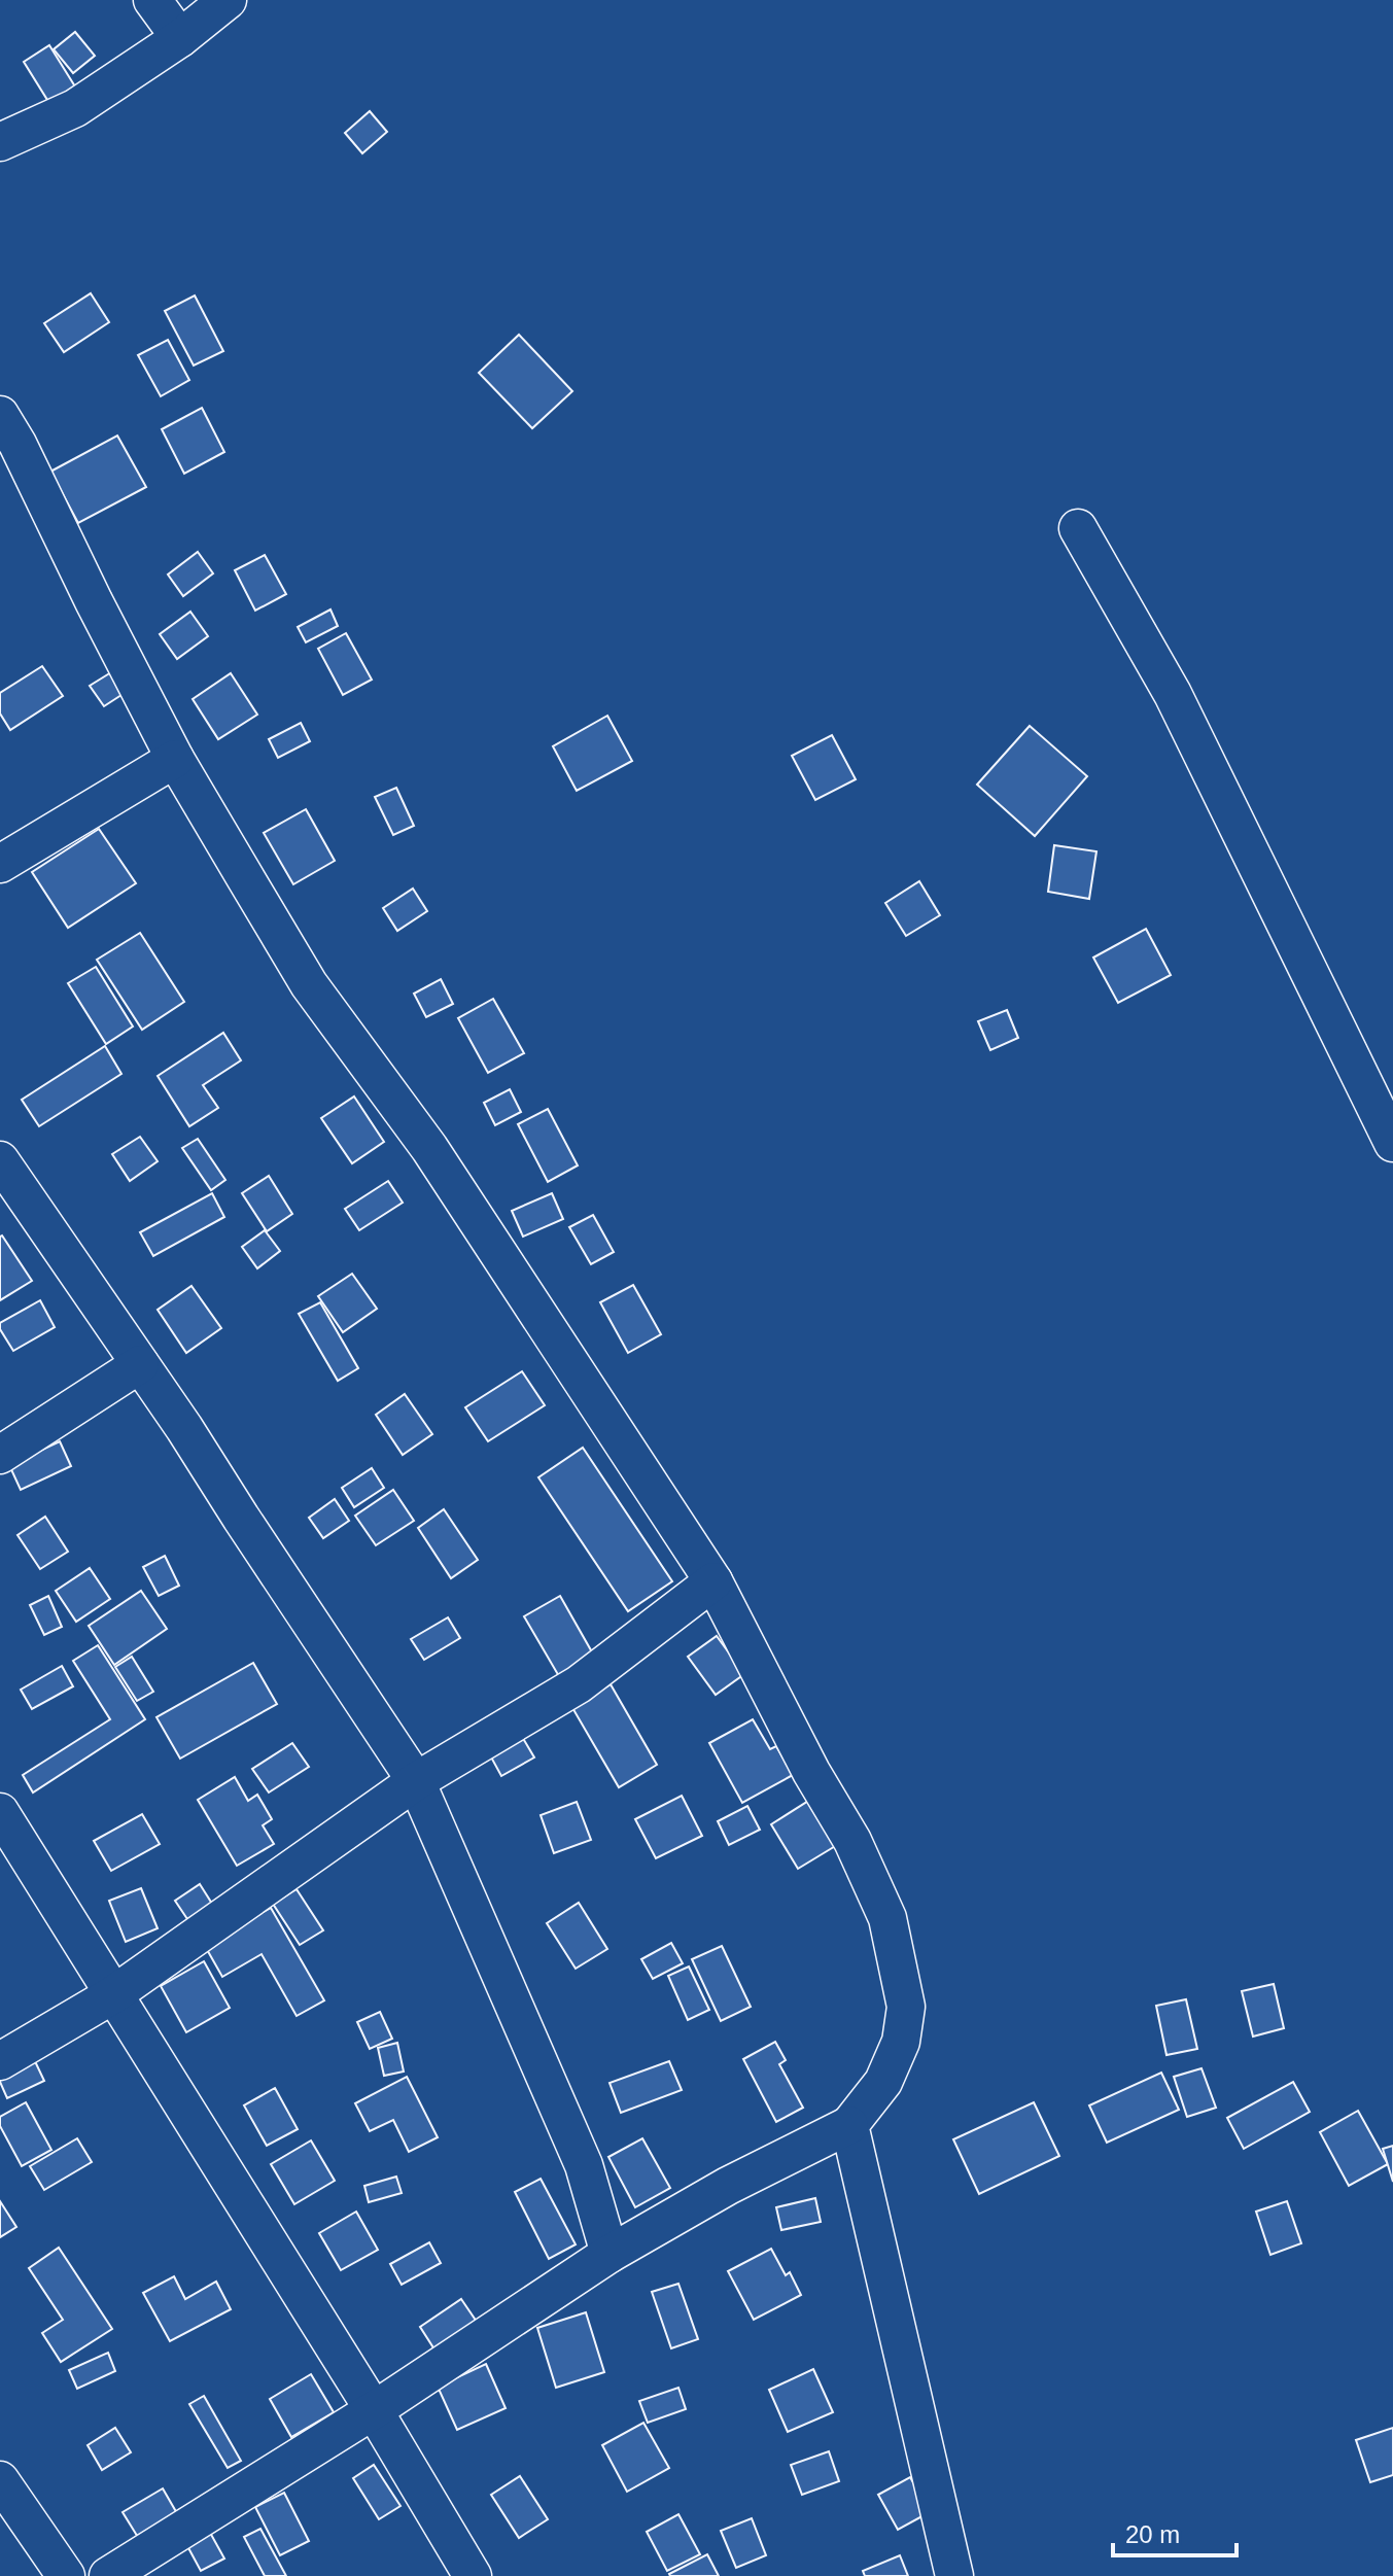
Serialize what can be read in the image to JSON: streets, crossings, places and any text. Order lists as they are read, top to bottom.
{
  "scale_bar": "20 m"
}
